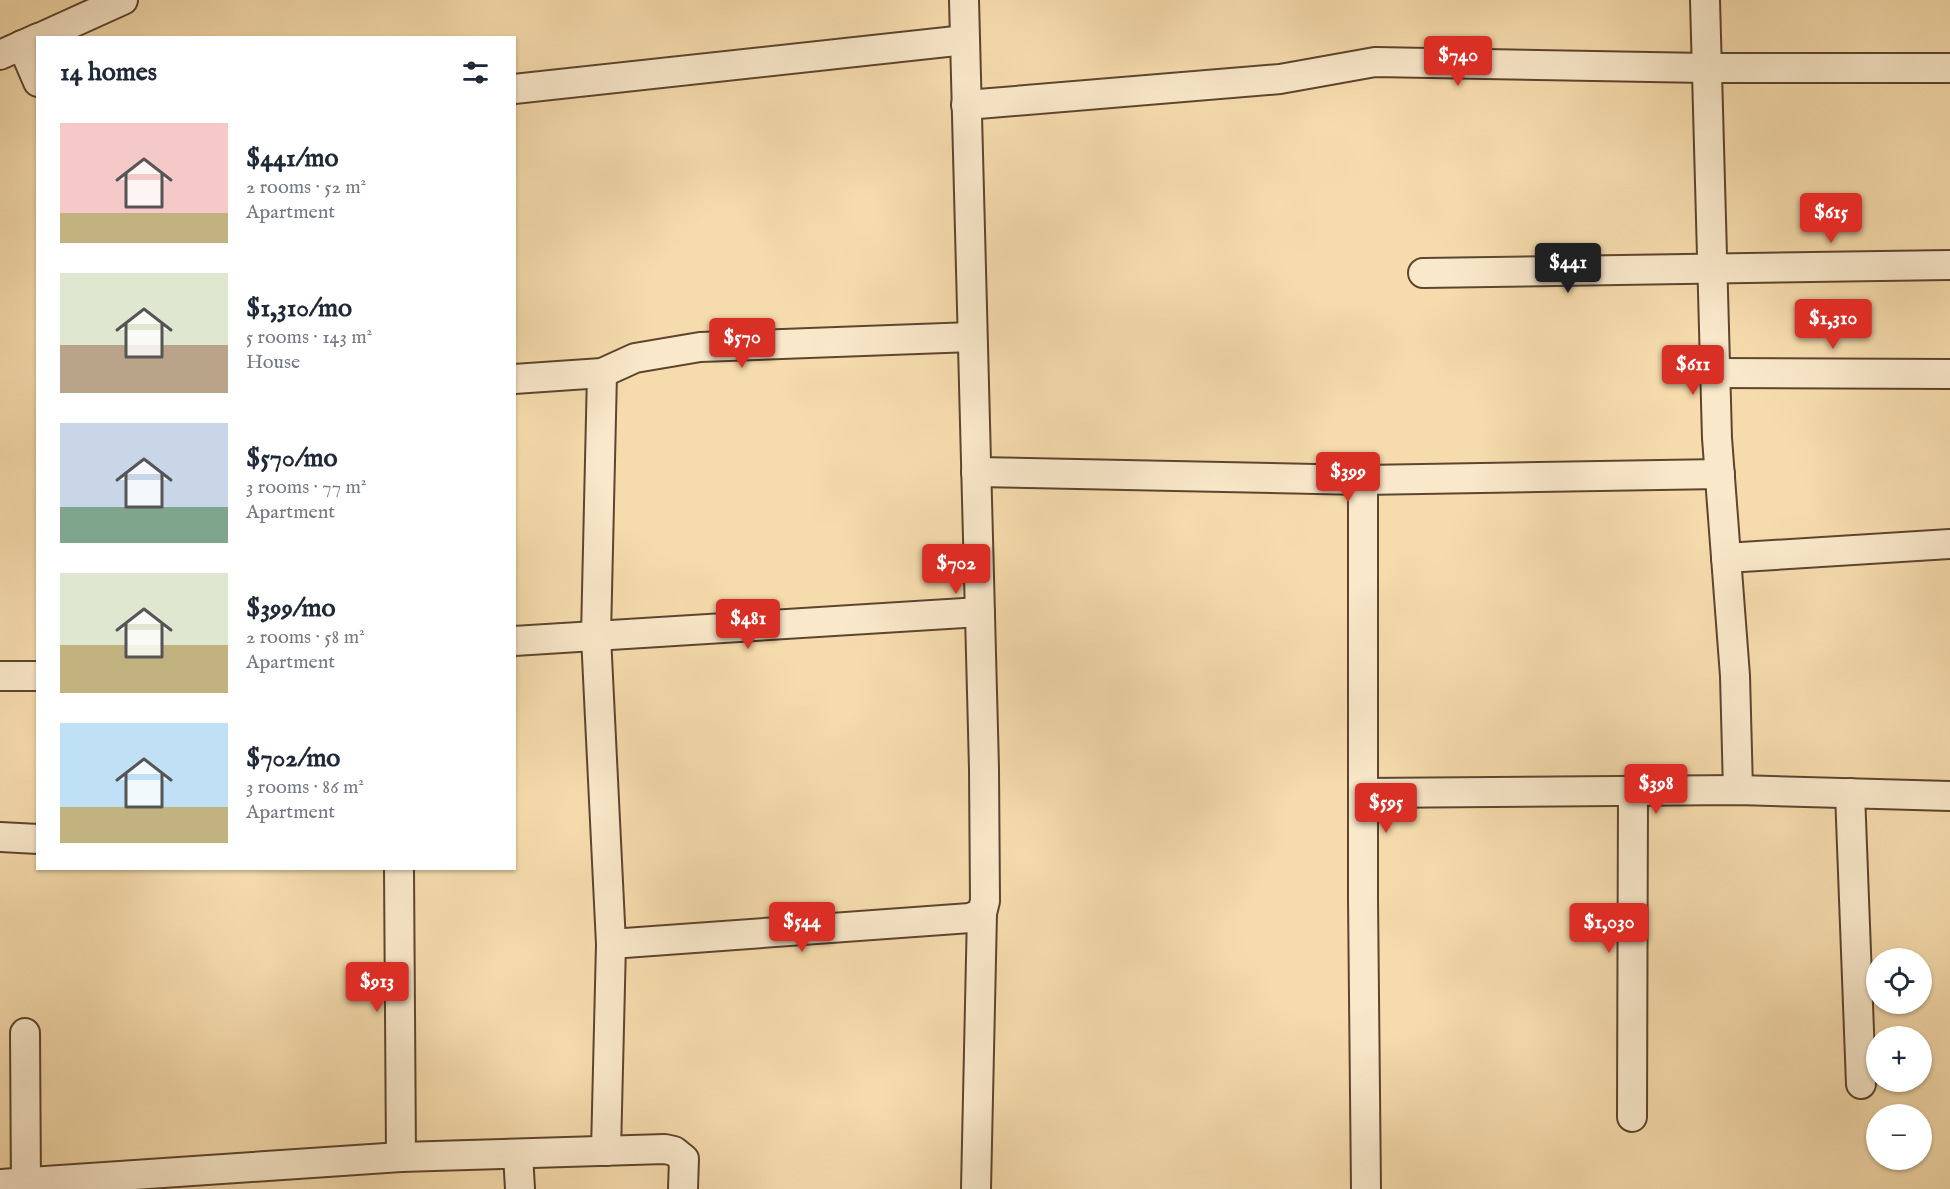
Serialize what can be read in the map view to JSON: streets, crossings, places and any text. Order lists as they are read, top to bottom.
{
  "page": {
    "price": [
      "$740",
      "$615",
      "$441",
      "$1,310",
      "$570",
      "$611",
      "$399",
      "$702",
      "$481",
      "$398",
      "$595",
      "$544",
      "$1,030",
      "$913"
    ],
    "heading": "14 homes",
    "list": [
      {
        "name": "$441/mo",
        "note": "2 rooms · 52 m² · Apartment"
      },
      {
        "name": "$1,310/mo",
        "note": "5 rooms · 143 m² · House"
      },
      {
        "name": "$570/mo",
        "note": "3 rooms · 77 m² · Apartment"
      },
      {
        "name": "$399/mo",
        "note": "2 rooms · 58 m² · Apartment"
      },
      {
        "name": "$702/mo",
        "note": "3 rooms · 86 m² · Apartment"
      }
    ],
    "map_buttons": ["+", "−"]
  }
}
